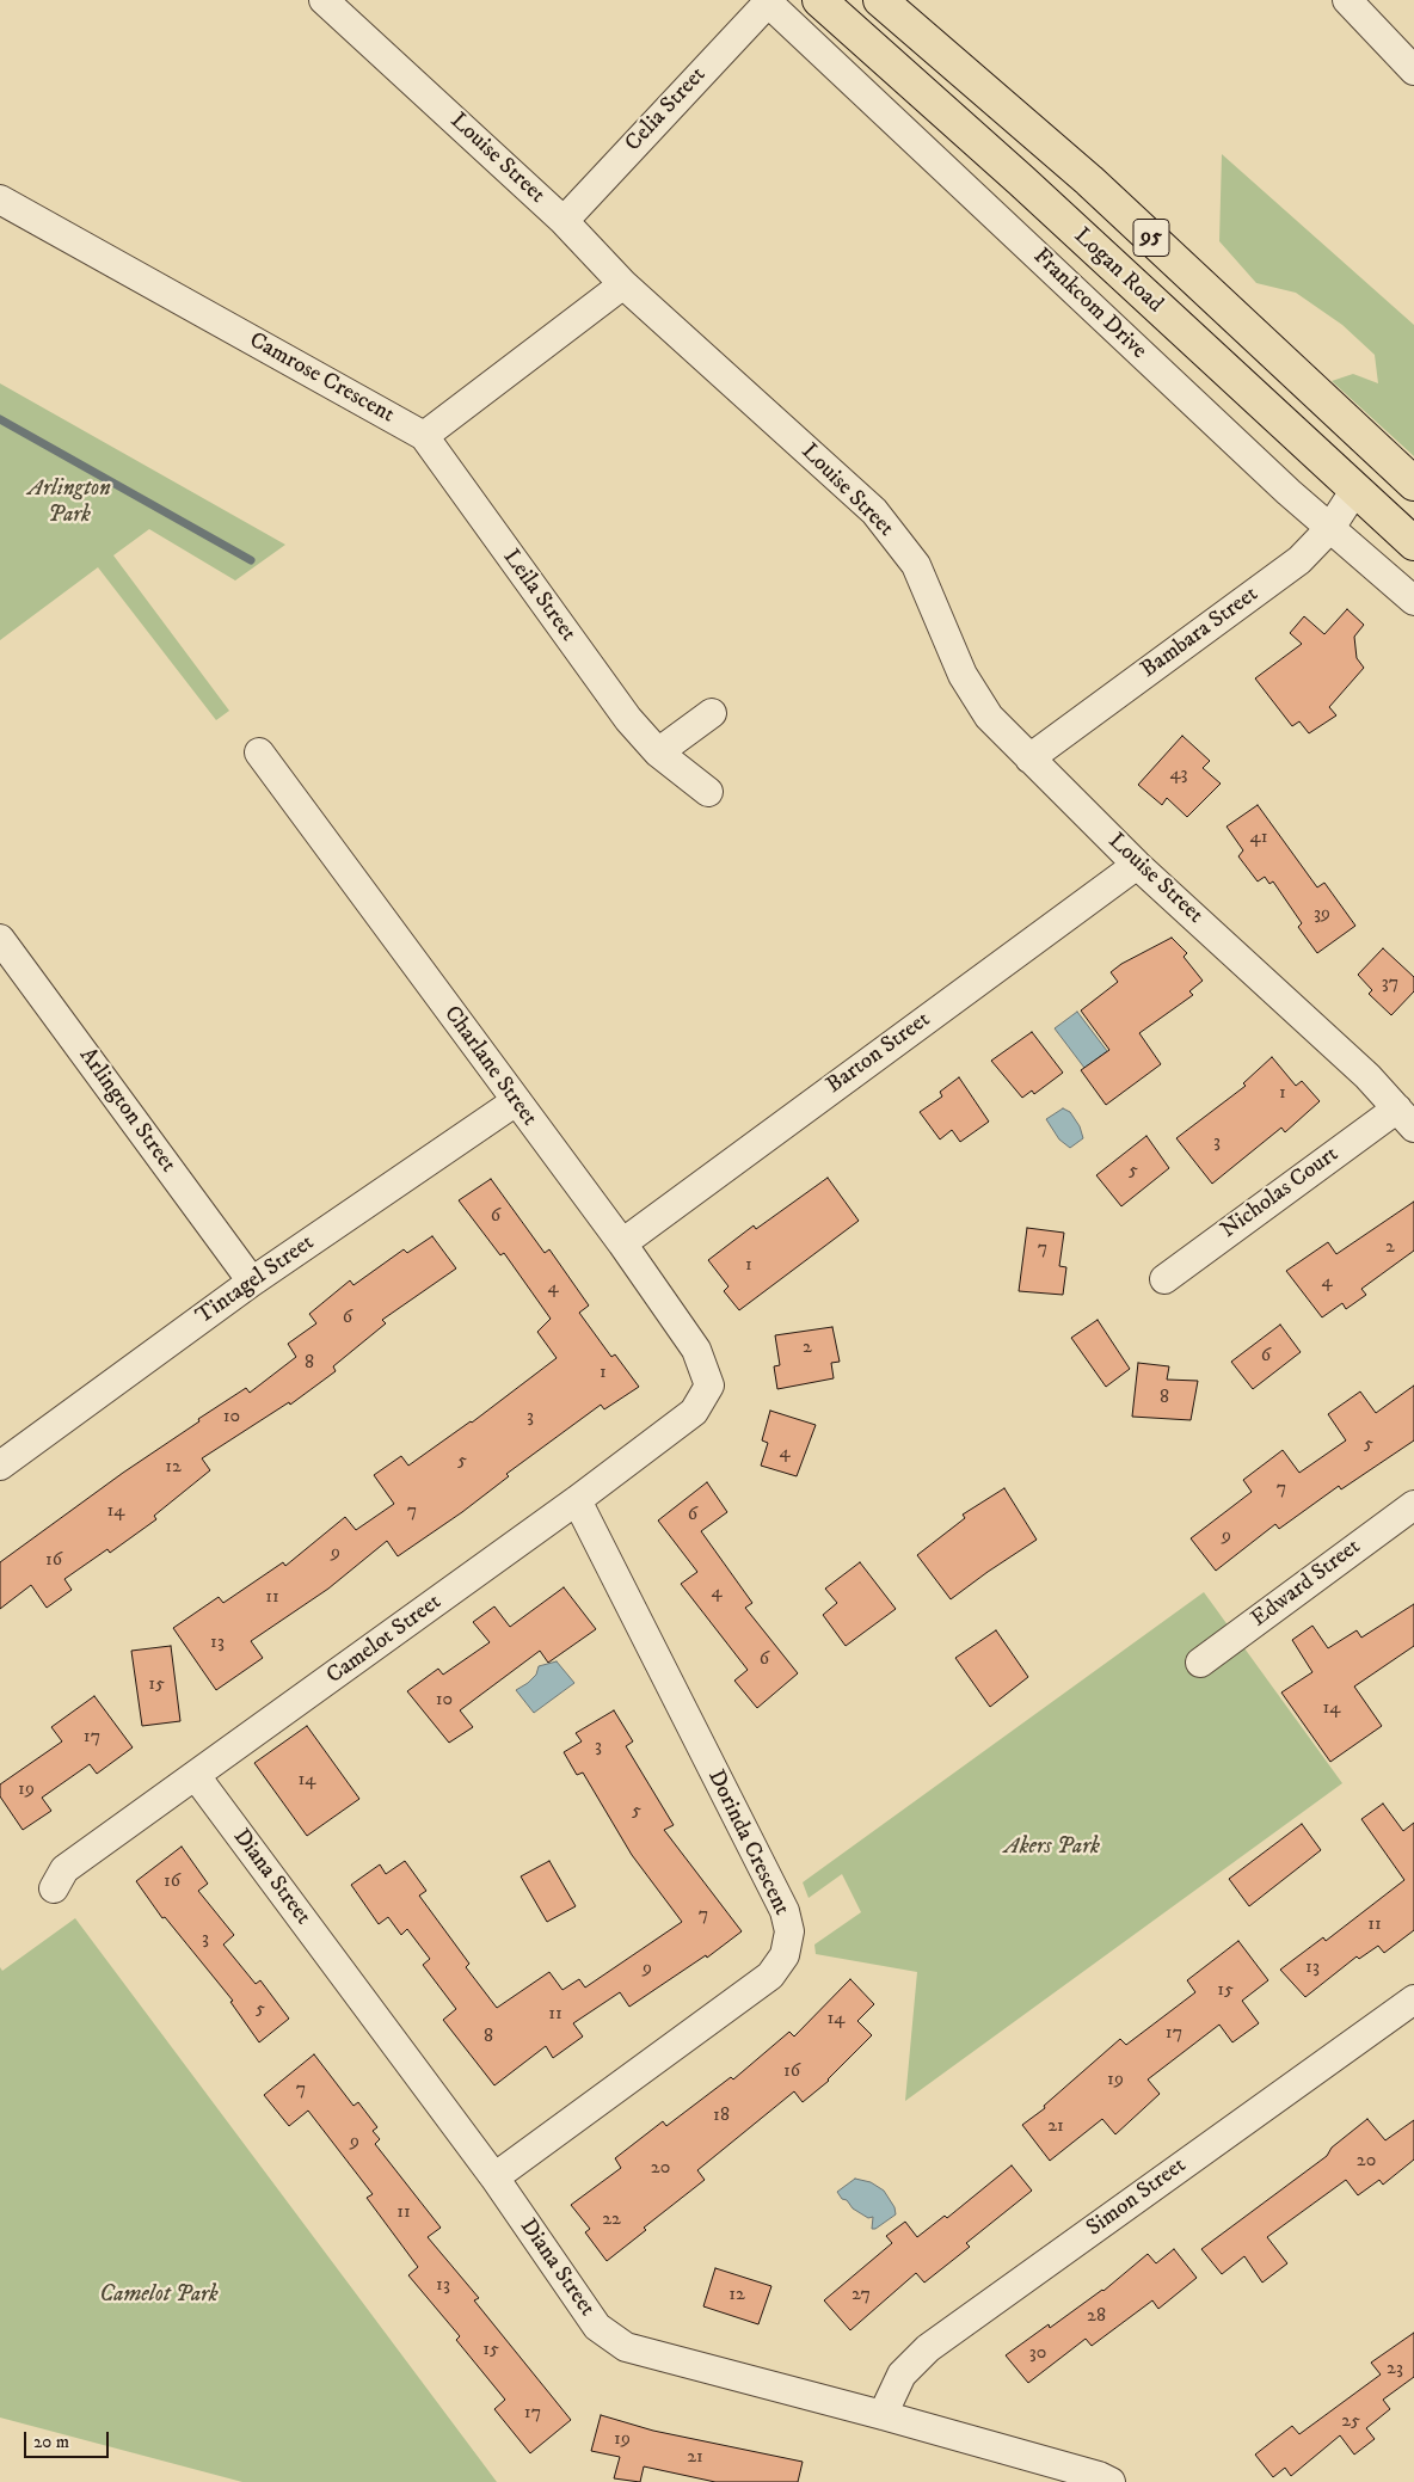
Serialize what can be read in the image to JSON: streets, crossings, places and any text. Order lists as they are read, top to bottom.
{
  "streets": {
    "main road": ["95", "Logan Road"],
    "street": [
      "Celia Street",
      "Louise Street",
      "Frankcom Drive",
      "Camrose Crescent",
      "Leila Street",
      "Bambara Street",
      "Barton Street",
      "Charlane Street",
      "Arlington Street",
      "Nicholas Court",
      "Tintagel Street",
      "Edward Street",
      "Camelot Street",
      "Dorinda Crescent",
      "Diana Street",
      "Simon Street"
    ]
  },
  "crossings": [
    ["Celia Street", "Louise Street"],
    ["Celia Street", "Frankcom Drive"],
    ["Louise Street", "Bambara Street"],
    ["Louise Street", "Barton Street"],
    ["Louise Street", "Nicholas Court"],
    ["Logan Road", "Bambara Street"],
    ["Frankcom Drive", "Bambara Street"],
    ["Camrose Crescent", "Leila Street"],
    ["Barton Street", "Charlane Street"],
    ["Charlane Street", "Tintagel Street"],
    ["Charlane Street", "Camelot Street"],
    ["Arlington Street", "Tintagel Street"],
    ["Camelot Street", "Dorinda Crescent"],
    ["Camelot Street", "Diana Street"],
    ["Dorinda Crescent", "Diana Street"],
    ["Diana Street", "Simon Street"]
  ],
  "parks": ["Arlington Park", "Akers Park", "Camelot Park"],
  "house_numbers": [
    "43",
    "41",
    "39",
    "37",
    "1",
    "3",
    "5",
    "6",
    "2",
    "7",
    "1",
    "4",
    "4",
    "6",
    "2",
    "6",
    "8",
    "1",
    "8",
    "10",
    "3",
    "5",
    "4",
    "5",
    "12",
    "7",
    "14",
    "7",
    "6",
    "9",
    "9",
    "16",
    "4",
    "11",
    "13",
    "6",
    "15",
    "10",
    "14",
    "17",
    "3",
    "14",
    "19",
    "5",
    "16",
    "7",
    "11",
    "3",
    "13",
    "9",
    "15",
    "5",
    "11",
    "14",
    "17",
    "8",
    "16",
    "19",
    "7",
    "18",
    "21",
    "9",
    "20",
    "20",
    "11",
    "22",
    "13",
    "12",
    "27",
    "28",
    "15",
    "30",
    "23",
    "17",
    "25",
    "19",
    "21"
  ],
  "scale_bar": "20 m"
}
